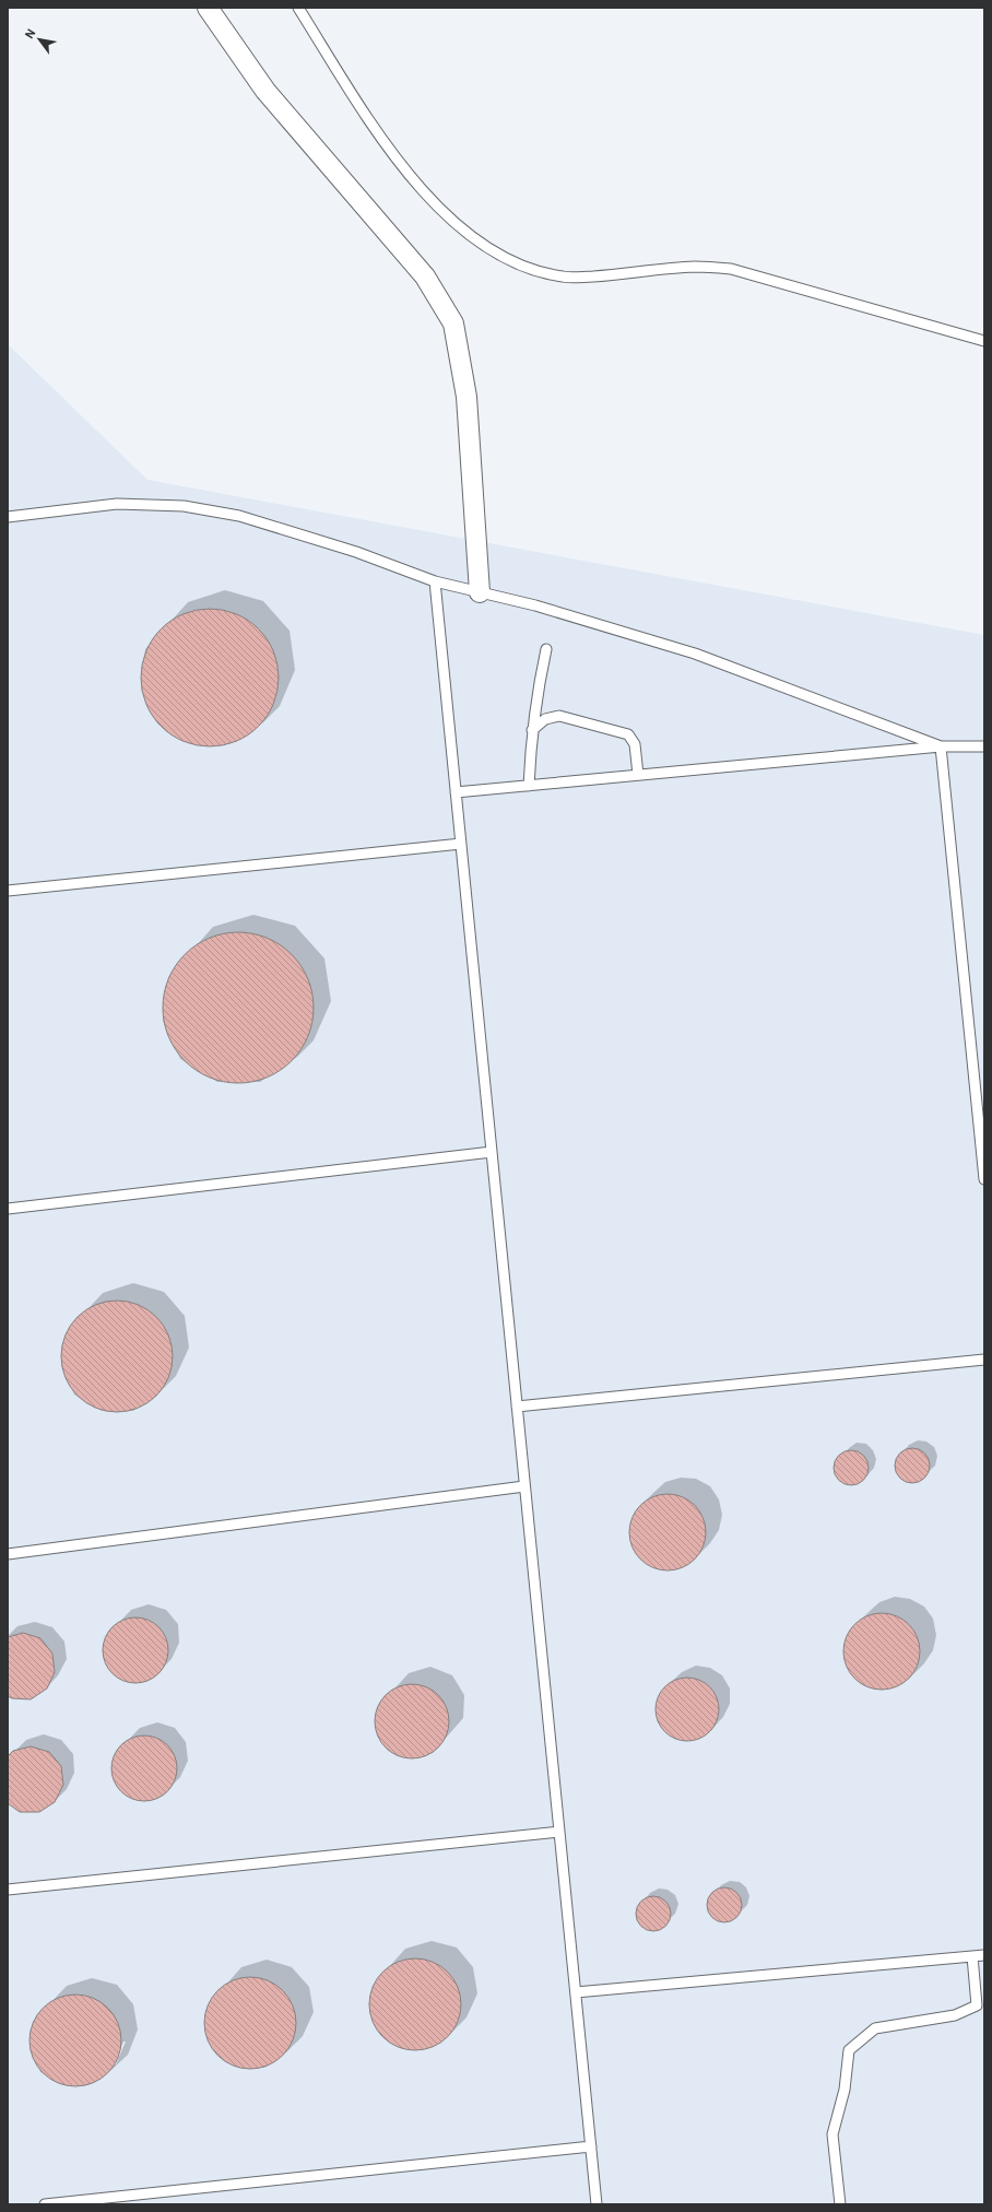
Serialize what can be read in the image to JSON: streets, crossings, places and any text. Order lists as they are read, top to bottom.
{
  "north": "top left"
}
